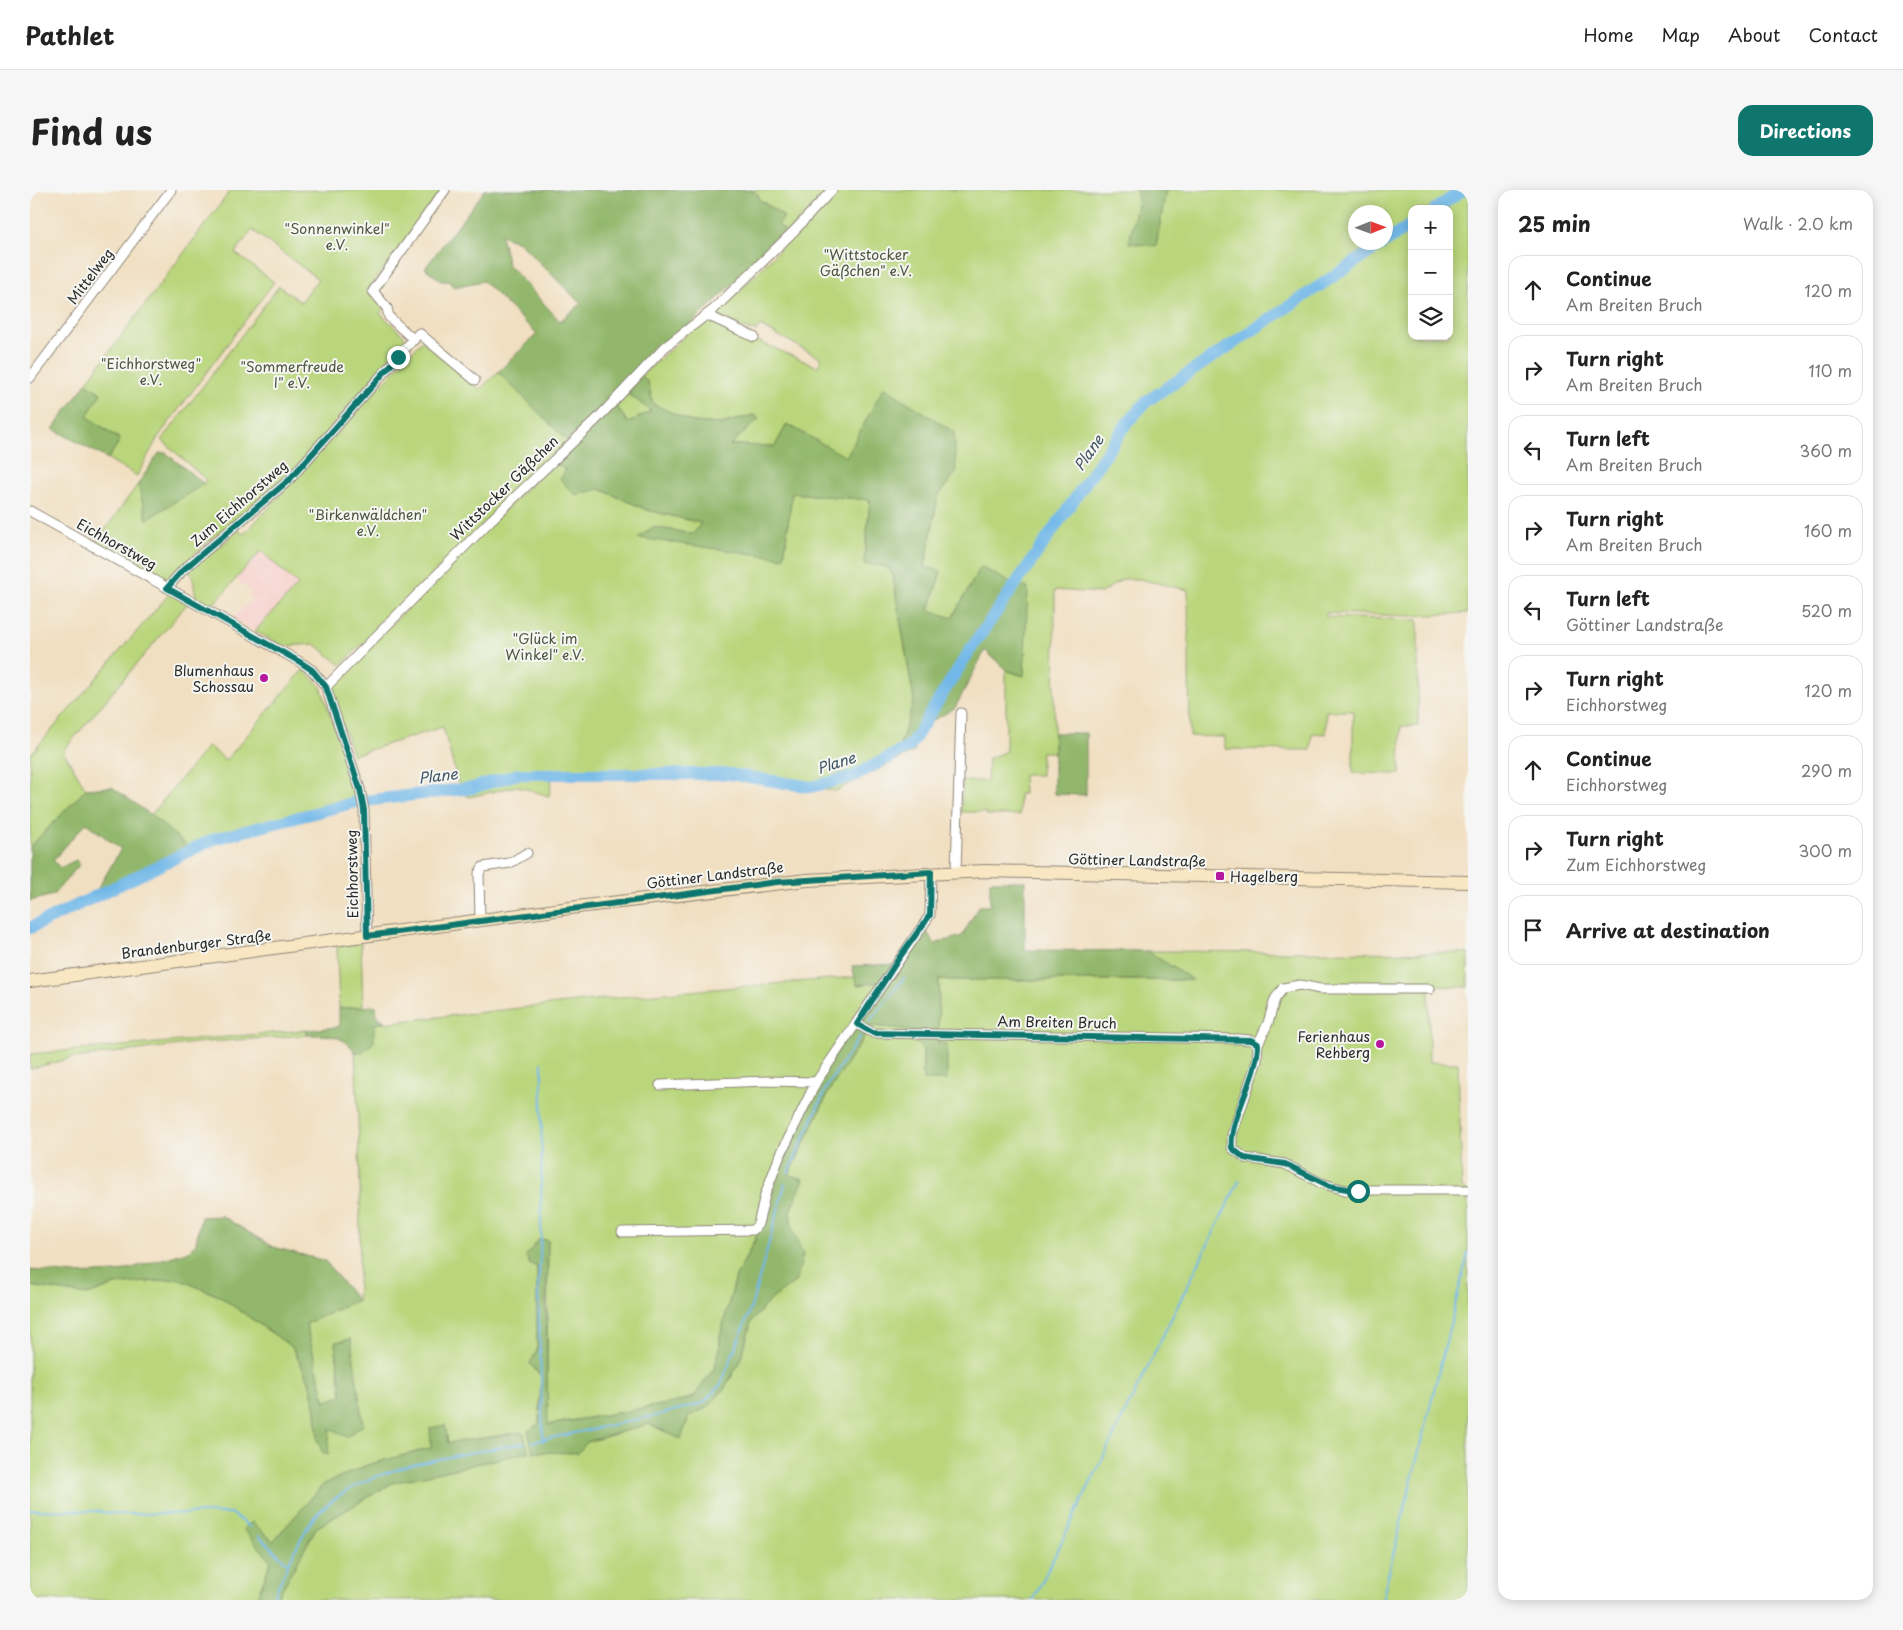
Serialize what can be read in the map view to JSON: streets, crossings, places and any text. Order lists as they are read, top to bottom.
{
  "streets": {
    "street": [
      "Mittelweg",
      "Wittstocker Gäßchen",
      "Zum Eichhorstweg",
      "Eichhorstweg",
      "Göttiner Landstraße",
      "Brandenburger Straße",
      "Am Breiten Bruch"
    ]
  },
  "crossings": [
    ["Wittstocker Gäßchen", "Eichhorstweg"],
    ["Zum Eichhorstweg", "Eichhorstweg"],
    ["Eichhorstweg", "Göttiner Landstraße"],
    ["Eichhorstweg", "Brandenburger Straße"],
    ["Göttiner Landstraße", "Brandenburger Straße"]
  ],
  "water": ["Plane"],
  "parks": [
    "\"Sonnenwinkel\" e.V.",
    "\"Wittstocker Gäßchen\" e.V.",
    "\"Eichhorstweg\" e.V.",
    "\"Sommerfreude I\" e.V.",
    "\"Birkenwäldchen\" e.V.",
    "\"Glück im Winkel\" e.V."
  ],
  "places": {
    "other": ["Blumenhaus Schossau", "Ferienhaus Rehberg"],
    "transit": ["Hagelberg"]
  },
  "north": "right",
  "page": {
    "header": "Pathlet",
    "nav": [
      "Home",
      "Map",
      "About",
      "Contact"
    ],
    "title": "Find us",
    "buttons": "Directions",
    "heading": ["25 min", "Walk · 2.0 km"],
    "map_buttons": ["+", "−"],
    "list": [
      ["Continue", "Am Breiten Bruch", "120 m"],
      ["Turn right", "Am Breiten Bruch", "110 m"],
      ["Turn left", "Am Breiten Bruch", "360 m"],
      ["Turn right", "Am Breiten Bruch", "160 m"],
      ["Turn left", "Göttiner Landstraße", "520 m"],
      ["Turn right", "Eichhorstweg", "120 m"],
      ["Continue", "Eichhorstweg", "290 m"],
      ["Turn right", "Zum Eichhorstweg", "300 m"],
      "Arrive at destination"
    ]
  }
}
